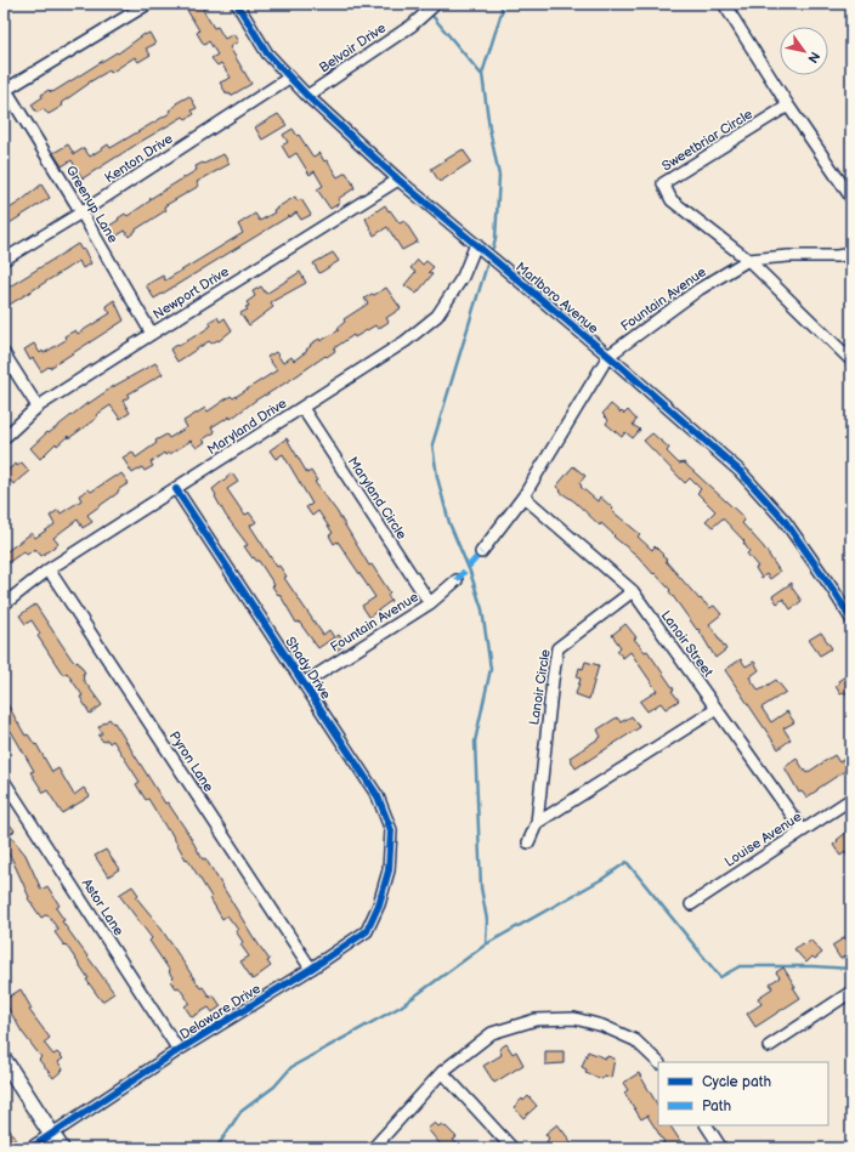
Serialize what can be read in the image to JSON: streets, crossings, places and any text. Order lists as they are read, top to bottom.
{
  "streets": {
    "street": [
      "Belvoir Drive",
      "Sweetbriar Circle",
      "Kenton Drive",
      "Greenup Lane",
      "Newport Drive",
      "Marlboro Avenue",
      "Fountain Avenue",
      "Maryland Drive",
      "Maryland Circle",
      "Lanoir Street",
      "Shady Drive",
      "Lanoir Circle",
      "Pyron Lane",
      "Louise Avenue",
      "Astor Lane",
      "Delaware Drive"
    ]
  },
  "crossings": [
    ["Belvoir Drive", "Marlboro Avenue"],
    ["Sweetbriar Circle", "Fountain Avenue"],
    ["Kenton Drive", "Greenup Lane"],
    ["Kenton Drive", "Marlboro Avenue"],
    ["Greenup Lane", "Newport Drive"],
    ["Newport Drive", "Marlboro Avenue"],
    ["Marlboro Avenue", "Fountain Avenue"],
    ["Marlboro Avenue", "Maryland Drive"],
    ["Fountain Avenue", "Maryland Circle"],
    ["Fountain Avenue", "Lanoir Street"],
    ["Fountain Avenue", "Shady Drive"],
    ["Maryland Drive", "Maryland Circle"],
    ["Maryland Drive", "Shady Drive"],
    ["Maryland Drive", "Pyron Lane"],
    ["Lanoir Street", "Lanoir Circle"],
    ["Lanoir Street", "Louise Avenue"],
    ["Shady Drive", "Delaware Drive"],
    ["Pyron Lane", "Delaware Drive"],
    ["Astor Lane", "Delaware Drive"]
  ],
  "legend": ["Cycle path", "Path"],
  "north": "bottom right"
}
